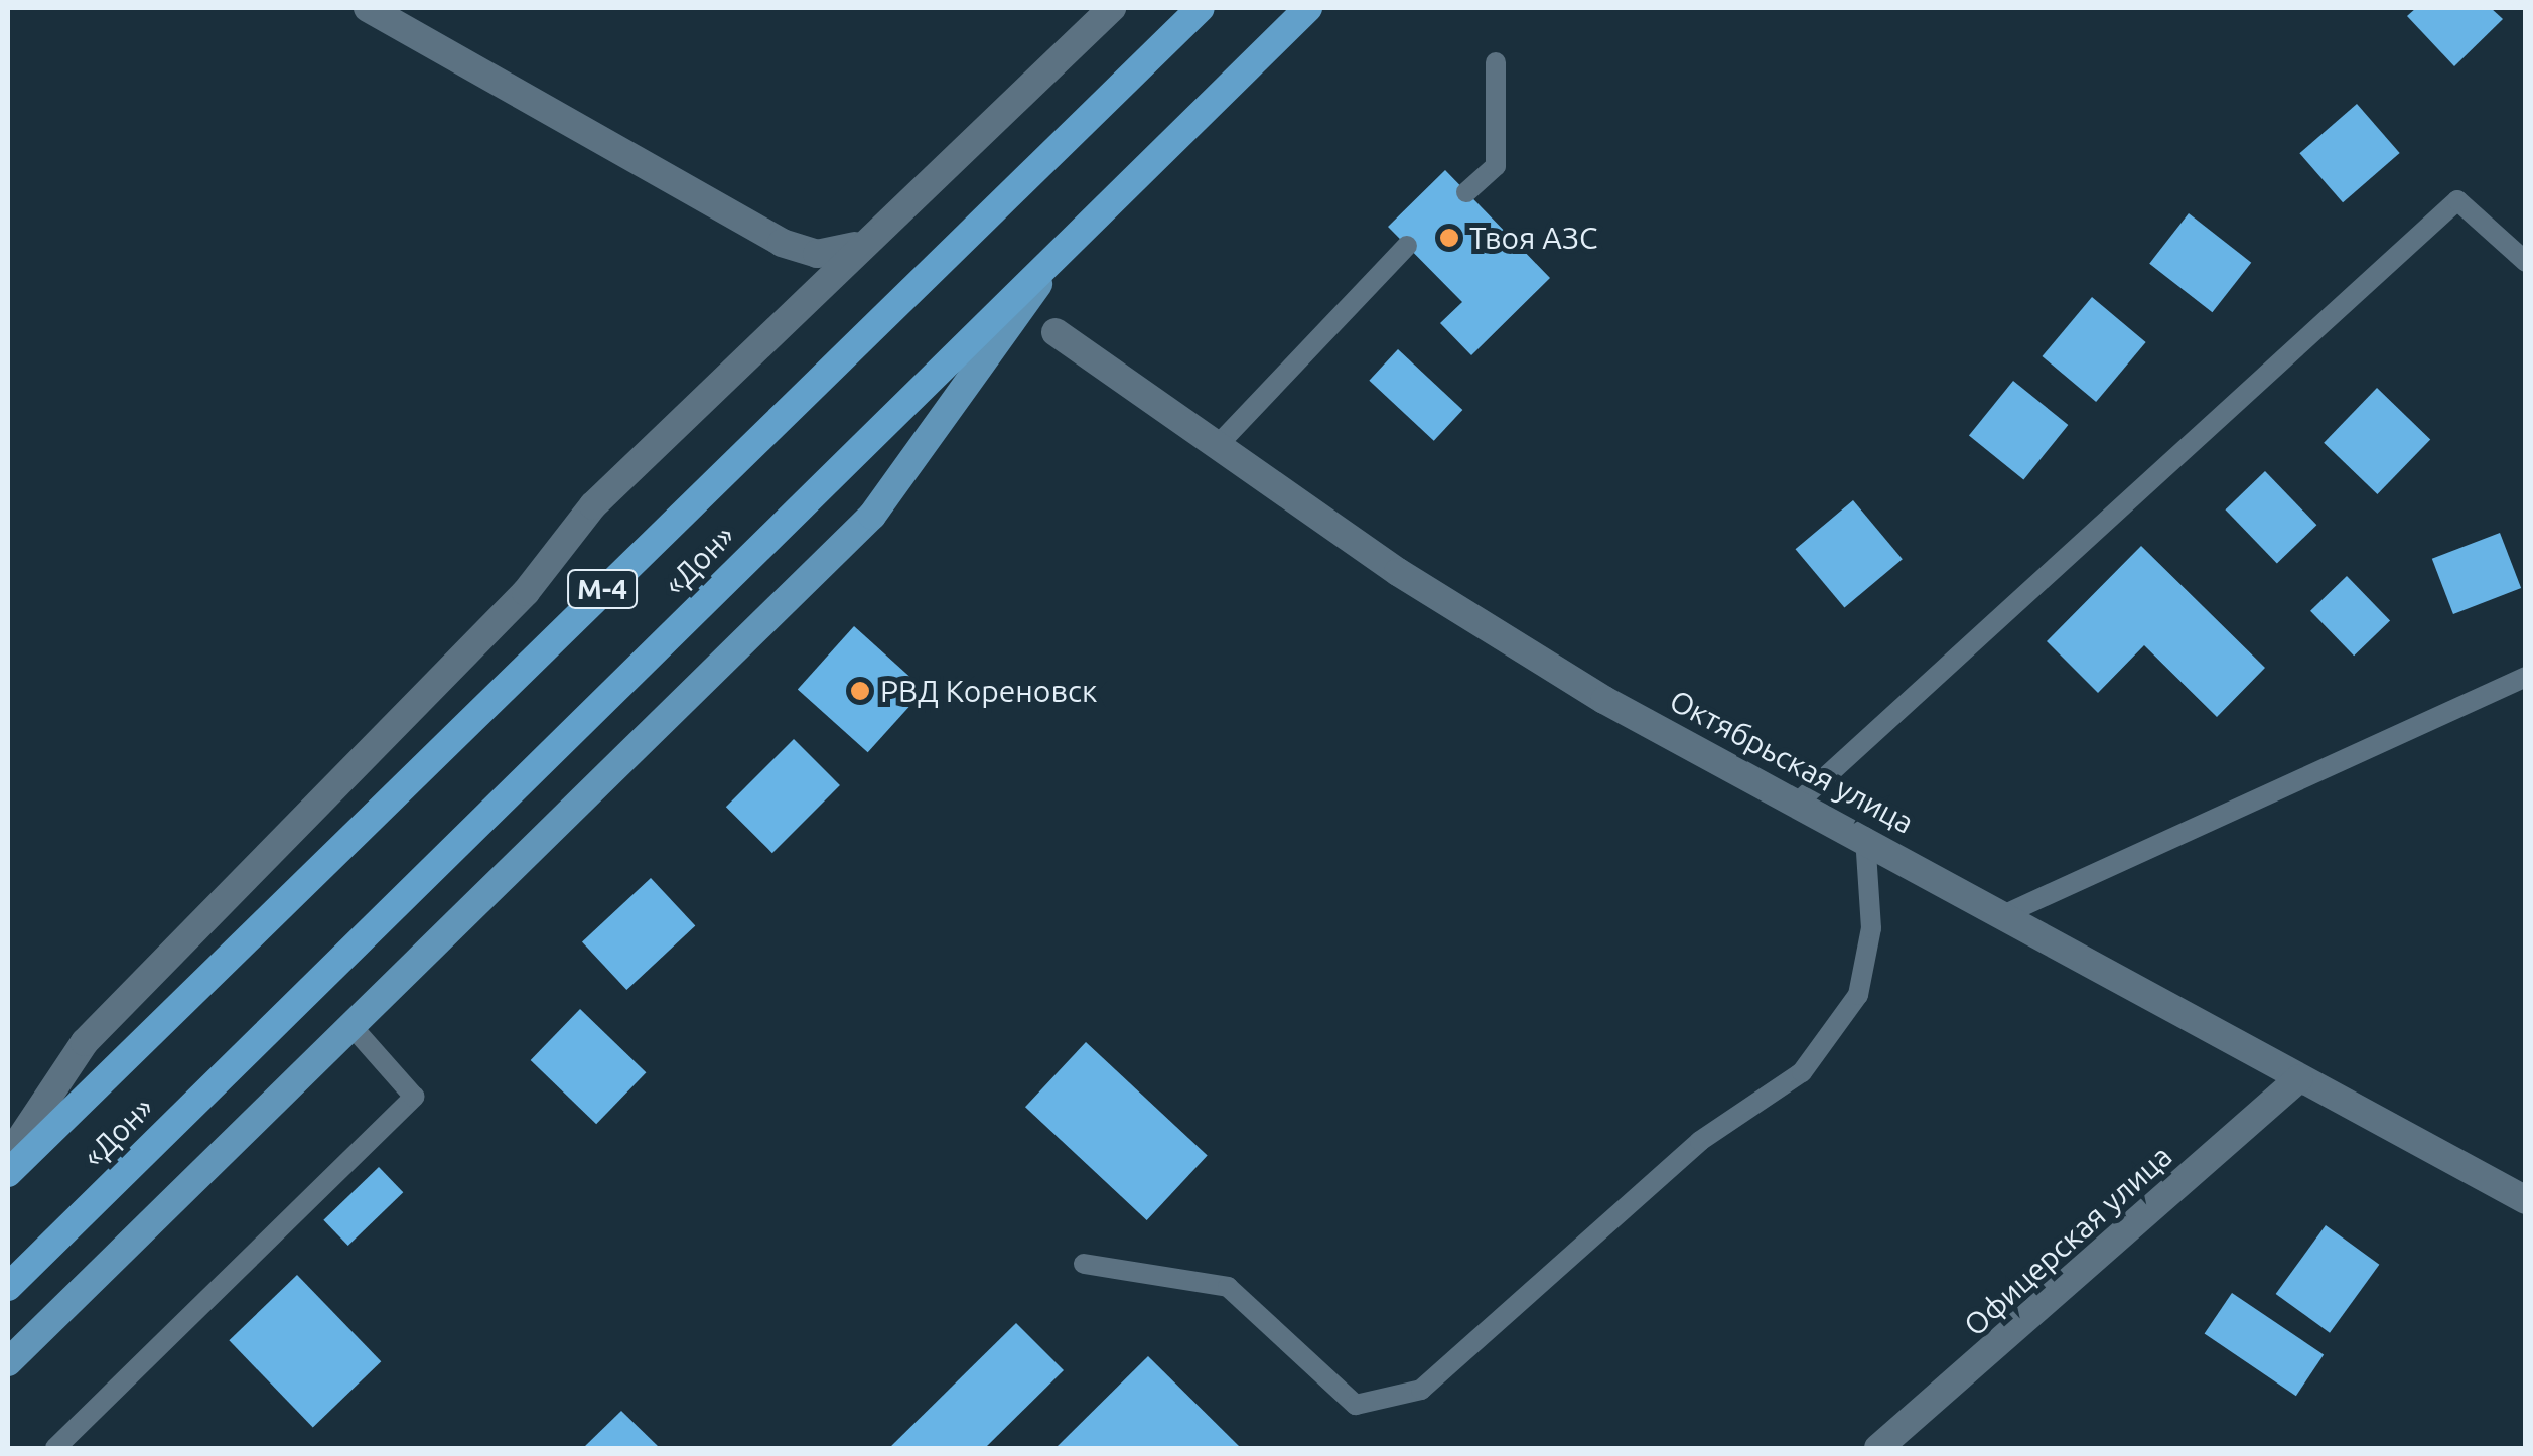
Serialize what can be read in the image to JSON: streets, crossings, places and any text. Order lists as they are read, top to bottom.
{
  "streets": {
    "highway": ["«Дон»", "М-4"],
    "street": ["Октябрьская улица", "Офицерская улица"]
  },
  "crossings": [
    ["Октябрьская улица", "Офицерская улица"]
  ],
  "places": ["Твоя АЗС", "РВД Кореновск"]
}
